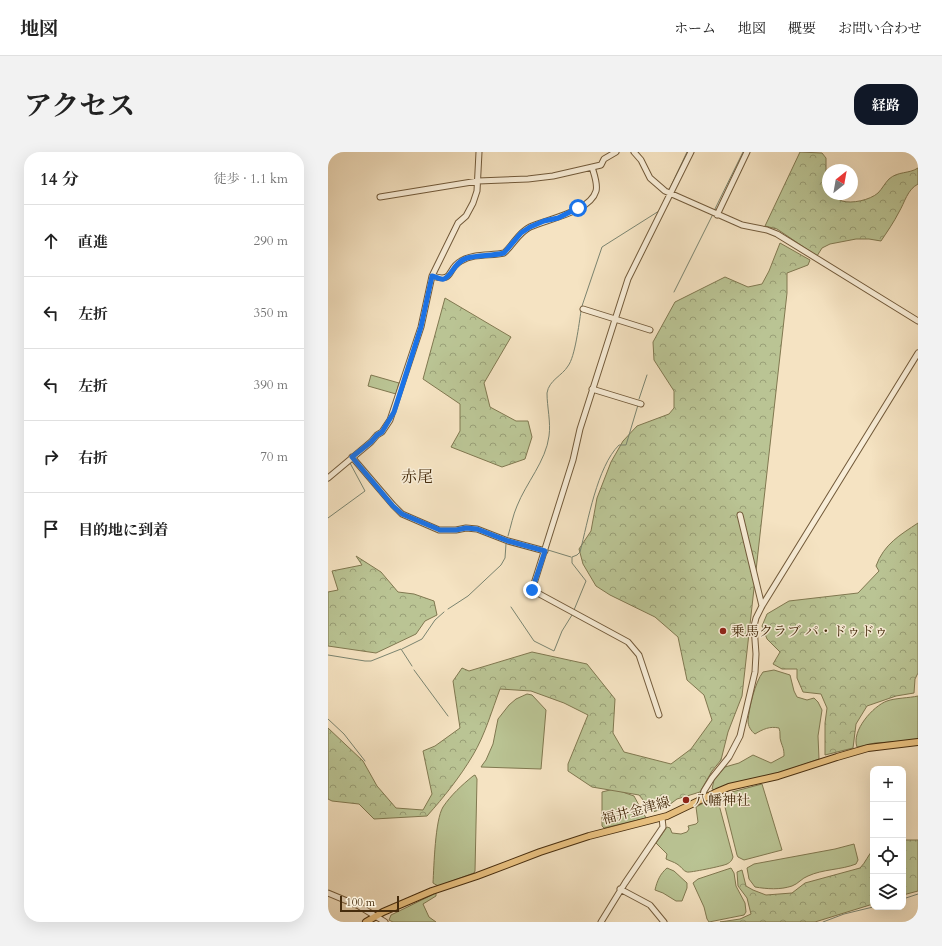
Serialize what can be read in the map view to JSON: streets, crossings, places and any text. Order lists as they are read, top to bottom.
{
  "streets": {
    "main road": ["福井金津線"]
  },
  "districts": ["赤尾"],
  "places": ["乗馬クラブ パ・ドゥドゥ", "八幡神社"],
  "scale_bar": "100 m",
  "north": "top right",
  "page": {
    "header": "地図",
    "nav": [
      "ホーム",
      "地図",
      "概要",
      "お問い合わせ"
    ],
    "title": "アクセス",
    "buttons": "経路",
    "heading": ["14 分", "徒歩 · 1.1 km"],
    "list": [
      ["直進", "290 m"],
      ["左折", "350 m"],
      ["左折", "390 m"],
      ["右折", "70 m"],
      "目的地に到着"
    ],
    "map_buttons": ["+", "−"],
    "scale": "100 m"
  }
}
